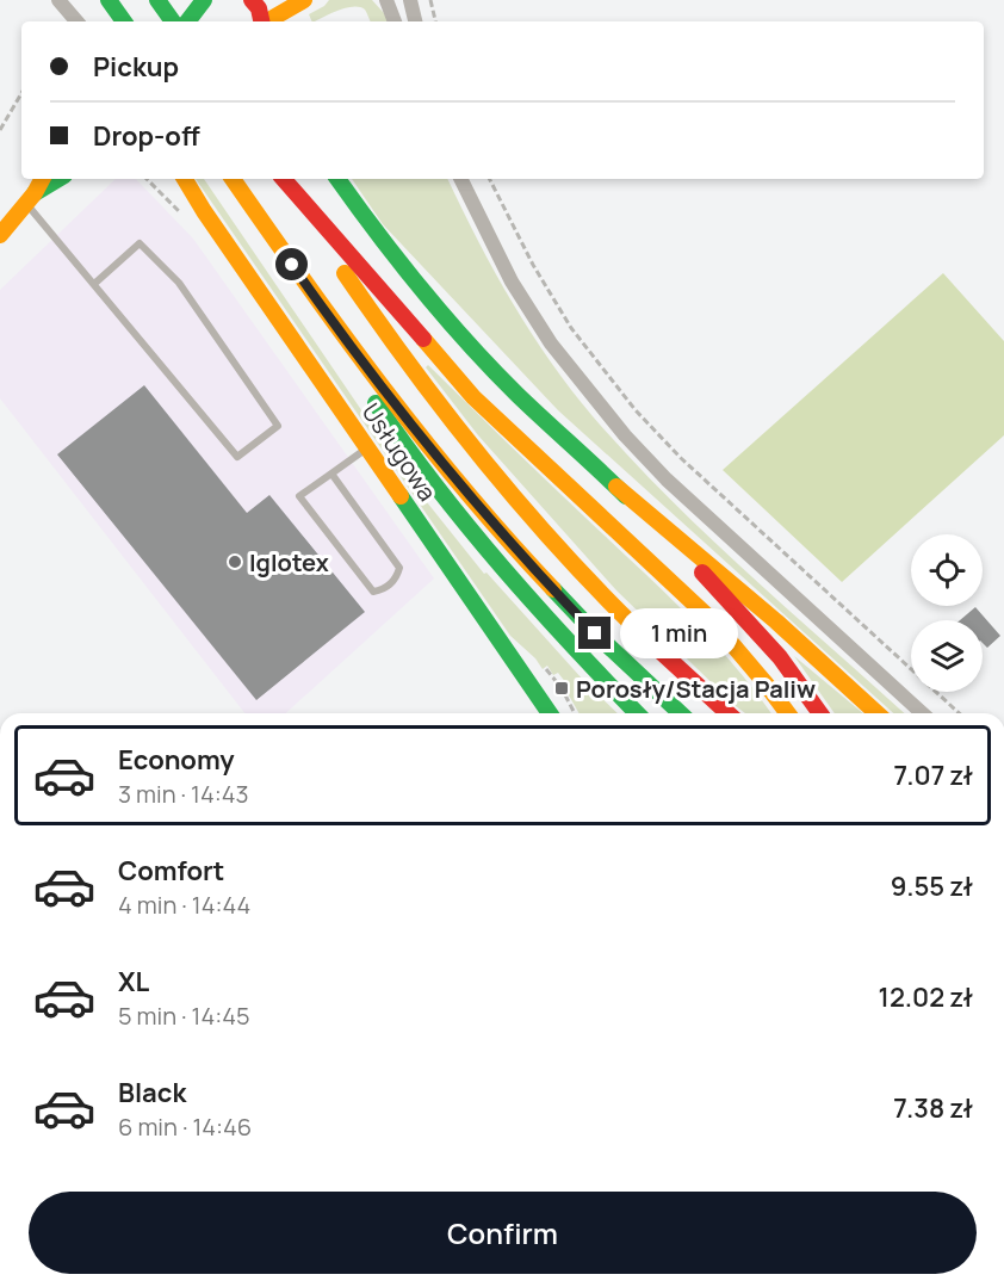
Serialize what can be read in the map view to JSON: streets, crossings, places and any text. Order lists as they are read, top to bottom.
{
  "streets": {
    "main road": ["Usługowa"]
  },
  "places": {
    "other": ["Iglotex"],
    "transit": ["Porosły/Stacja Paliw"]
  },
  "page": {
    "banner": ["Pickup", "Drop-off"],
    "bubble": "1 min",
    "list": [
      {
        "name": "Economy",
        "note": "3 min · 14:43",
        "value": "7.07 zł"
      },
      {
        "name": "Comfort",
        "note": "4 min · 14:44",
        "value": "9.55 zł"
      },
      {
        "name": "XL",
        "note": "5 min · 14:45",
        "value": "12.02 zł"
      },
      {
        "name": "Black",
        "note": "6 min · 14:46",
        "value": "7.38 zł"
      }
    ],
    "buttons": "Confirm"
  }
}
